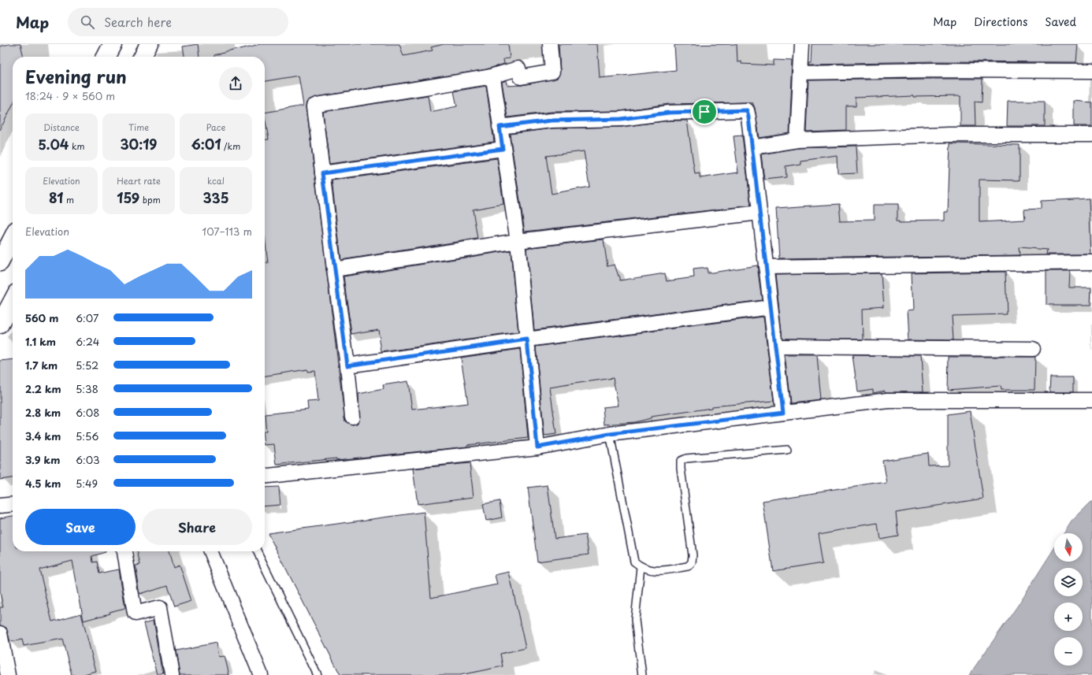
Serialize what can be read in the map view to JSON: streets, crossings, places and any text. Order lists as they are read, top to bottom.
{
  "north": "bottom",
  "page": {
    "header": "Map",
    "search": "Search here",
    "nav": ["Map", "Directions", "Saved"],
    "heading": ["Evening run", "18:24 · 9 × 560 m"],
    "stats": [
      ["Distance", "5.04 km"],
      ["Time", "30:19"],
      ["Pace", "6:01 /km"],
      ["Elevation", "81 m"],
      ["Heart rate", "159 bpm"],
      ["kcal", "335"]
    ],
    "chart": ["Elevation", "107–113 m"],
    "list": [
      {
        "name": "560 m",
        "note": "6:07"
      },
      {
        "name": "1.1 km",
        "note": "6:24"
      },
      {
        "name": "1.7 km",
        "note": "5:52"
      },
      {
        "name": "2.2 km",
        "note": "5:38"
      },
      {
        "name": "2.8 km",
        "note": "6:08"
      },
      {
        "name": "3.4 km",
        "note": "5:56"
      },
      {
        "name": "3.9 km",
        "note": "6:03"
      },
      {
        "name": "4.5 km",
        "note": "5:49"
      }
    ],
    "buttons": ["Save", "Share"],
    "map_buttons": ["+", "−"]
  }
}
